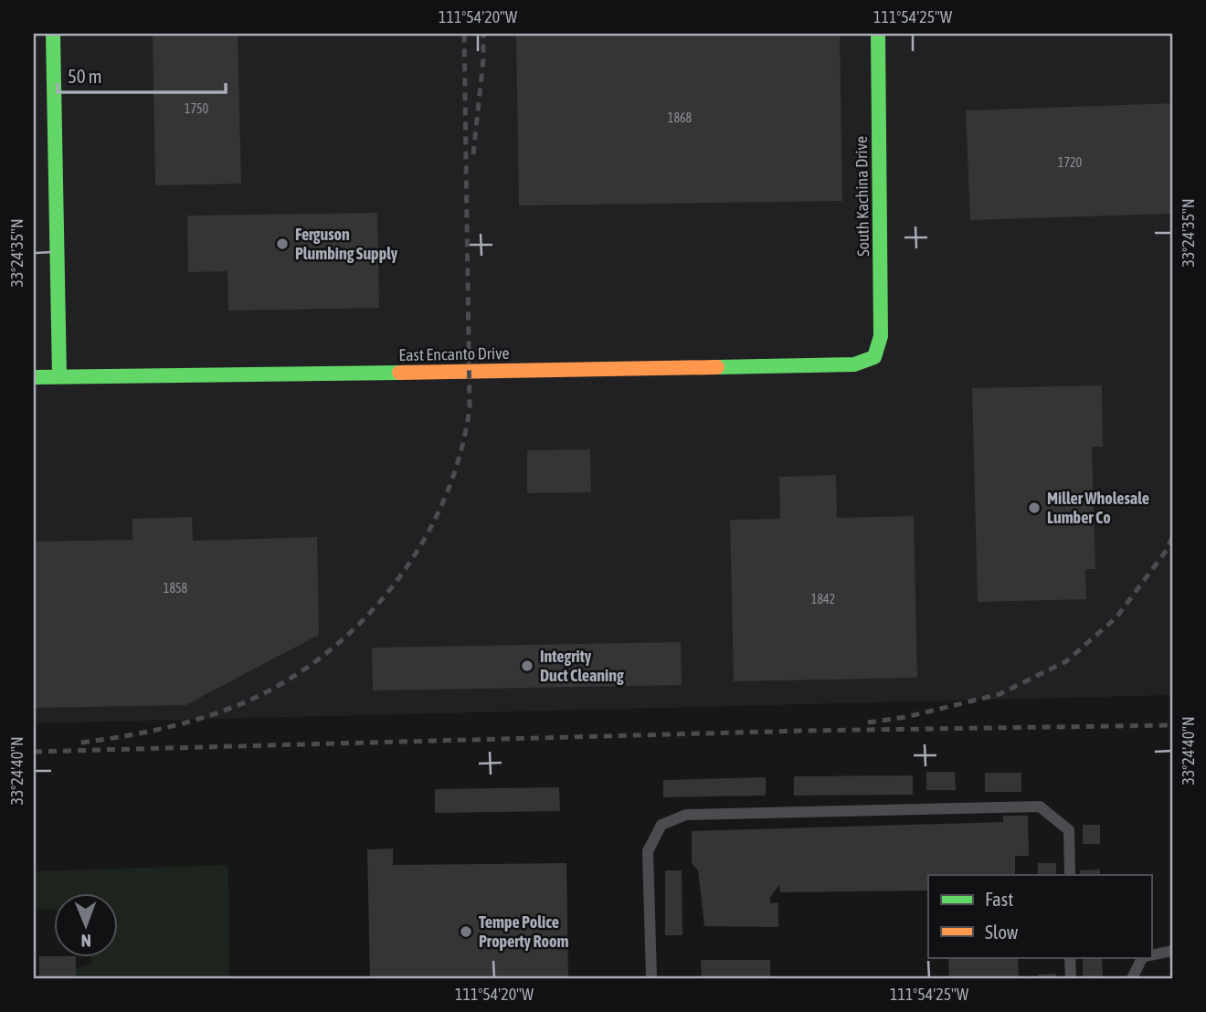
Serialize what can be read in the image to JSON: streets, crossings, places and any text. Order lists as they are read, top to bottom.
{
  "streets": {
    "street": ["South Kachina Drive", "East Encanto Drive"]
  },
  "crossings": [
    ["South Kachina Drive", "East Encanto Drive"]
  ],
  "places": [
    "Ferguson Plumbing Supply",
    "Miller Wholesale Lumber Co",
    "Integrity Duct Cleaning",
    "Tempe Police Property Room"
  ],
  "house_numbers": [
    "1750",
    "1868",
    "1720",
    "1858",
    "1842"
  ],
  "legend": ["Fast", "Slow"],
  "scale_bar": "50 m",
  "north": "bottom",
  "coordinates": [
    "111°54'20\"W",
    "111°54'25\"W",
    "33°24'35\"N",
    "33°24'40\"N"
  ]
}
